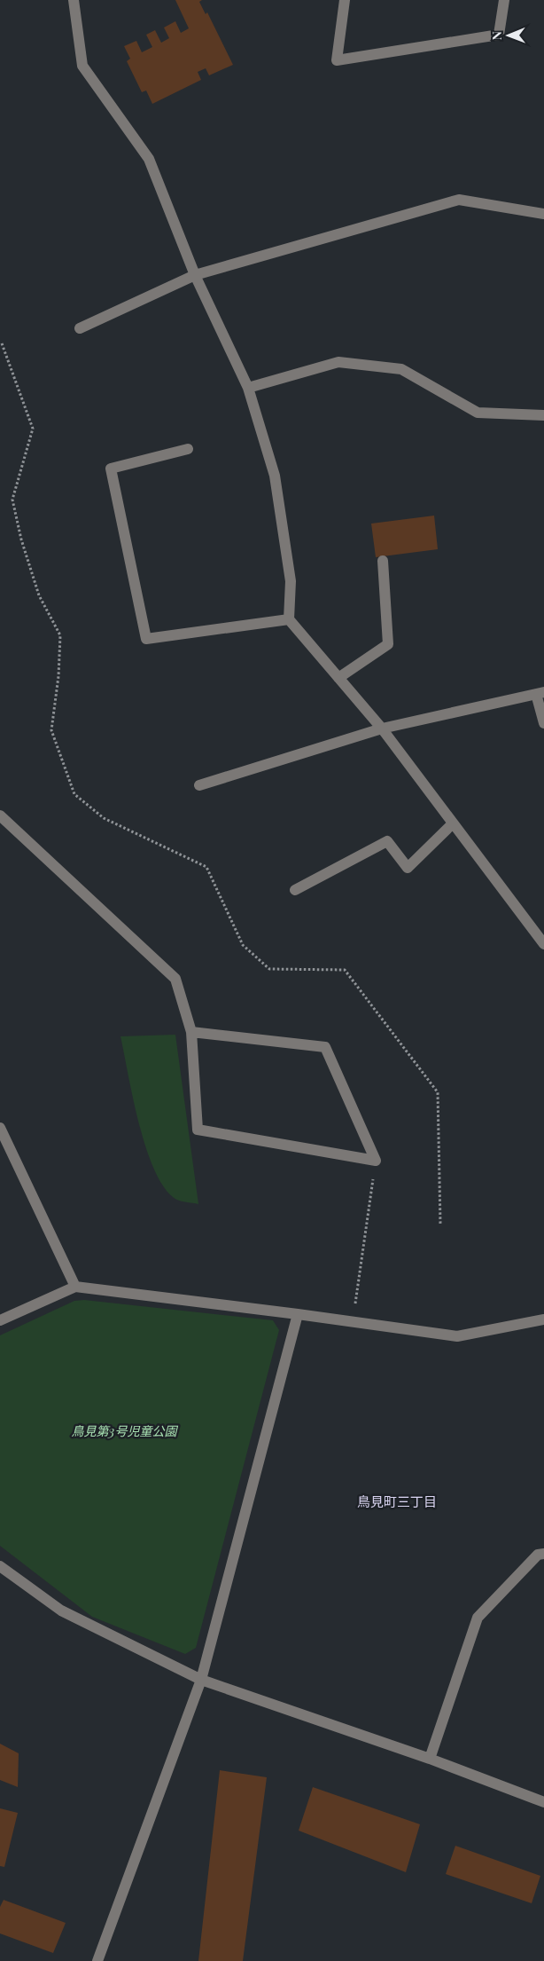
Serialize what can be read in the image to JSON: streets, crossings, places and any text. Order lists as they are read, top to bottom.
{
  "districts": ["鳥見町三丁目"],
  "parks": ["鳥見第3号児童公園"],
  "north": "left"
}
